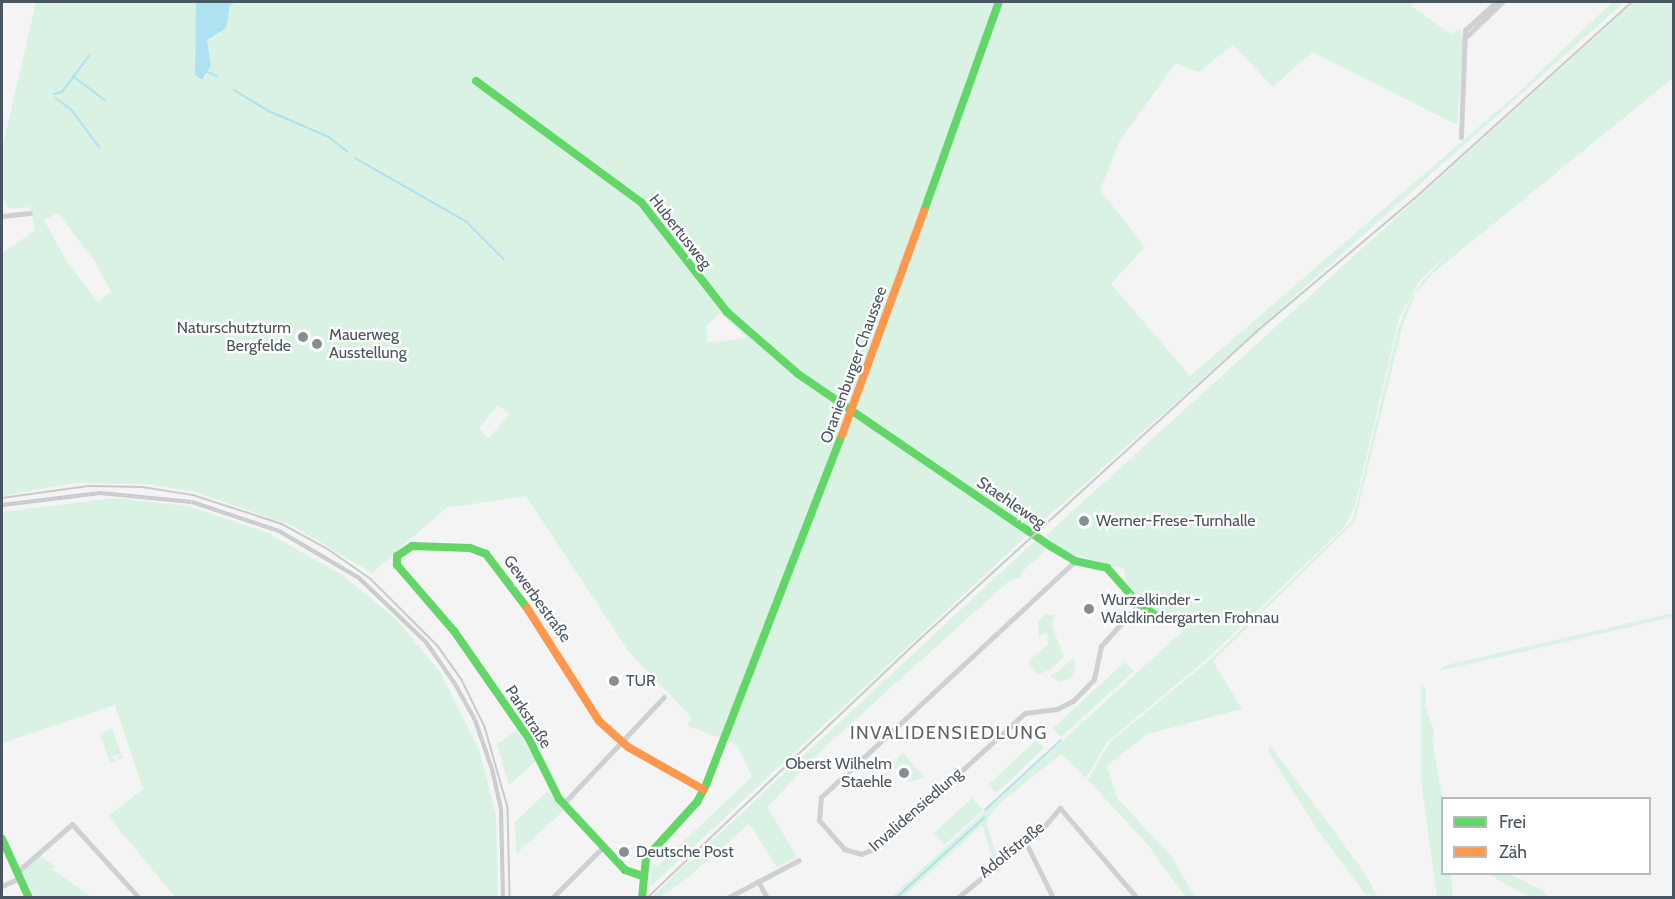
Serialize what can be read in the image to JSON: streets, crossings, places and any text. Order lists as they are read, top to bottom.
{
  "streets": {
    "street": [
      "Hubertusweg",
      "Oranienburger Chaussee",
      "Staehleweg",
      "Gewerbestraße",
      "Parkstraße",
      "Invalidensiedlung",
      "Adolfstraße"
    ]
  },
  "crossings": [
    ["Hubertusweg", "Oranienburger Chaussee"],
    ["Hubertusweg", "Staehleweg"],
    ["Oranienburger Chaussee", "Staehleweg"],
    ["Oranienburger Chaussee", "Gewerbestraße"],
    ["Oranienburger Chaussee", "Parkstraße"],
    ["Staehleweg", "Invalidensiedlung"],
    ["Gewerbestraße", "Parkstraße"]
  ],
  "districts": ["INVALIDENSIEDLUNG"],
  "places": [
    "Naturschutzturm Bergfelde",
    "Mauerweg Ausstellung",
    "Werner-Frese-Turnhalle",
    "Wurzelkinder - Waldkindergarten Frohnau",
    "TUR",
    "Oberst Wilhelm Staehle",
    "Deutsche Post"
  ],
  "legend": ["Frei", "Zäh"]
}
